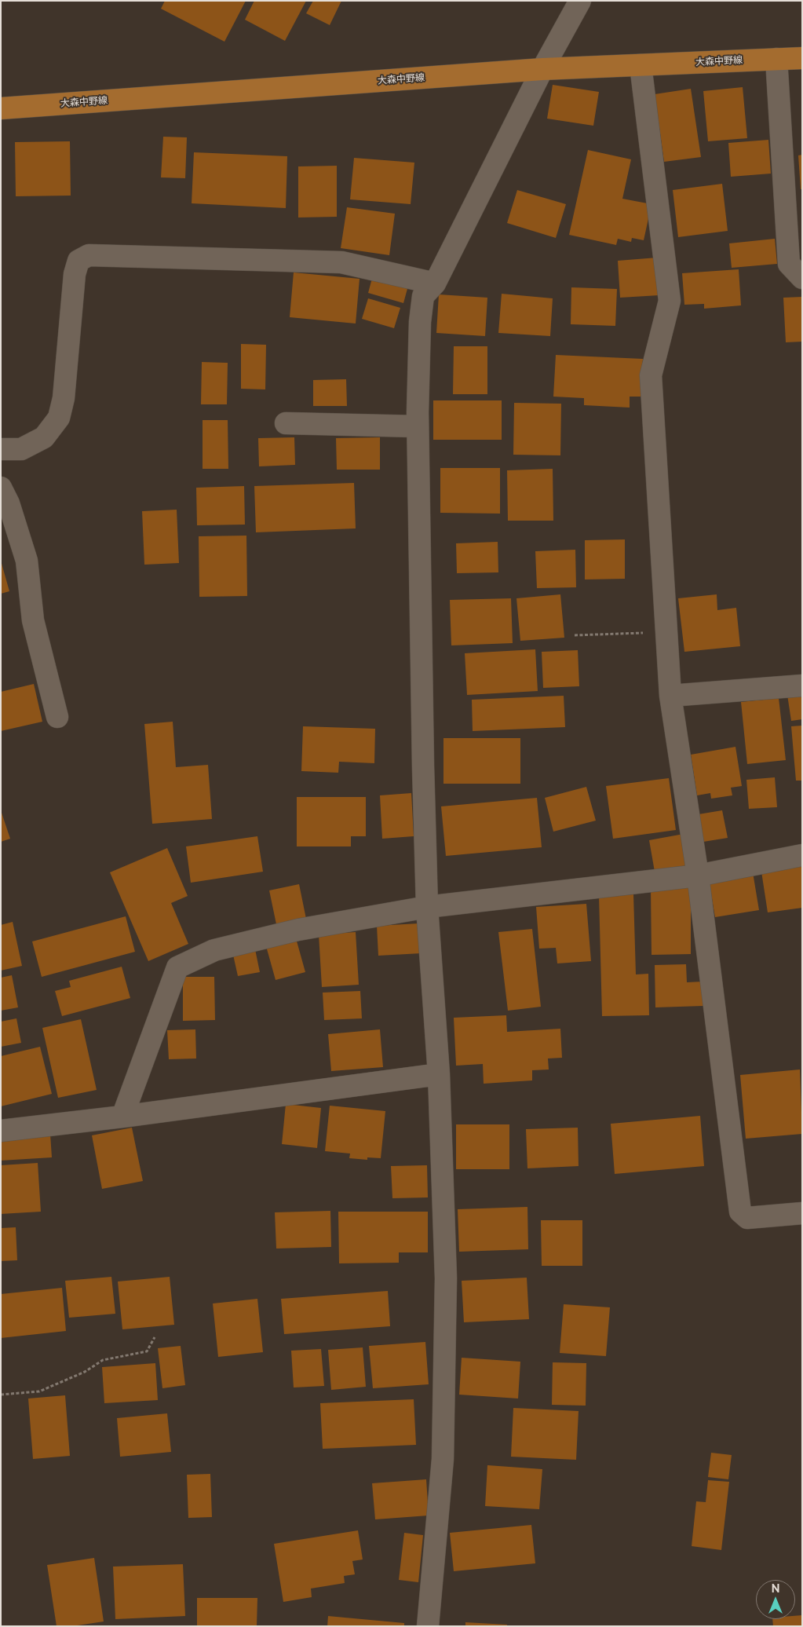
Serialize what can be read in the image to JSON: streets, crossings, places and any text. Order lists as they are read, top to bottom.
{
  "streets": {
    "main road": ["大森中野線"]
  },
  "north": "top"
}
